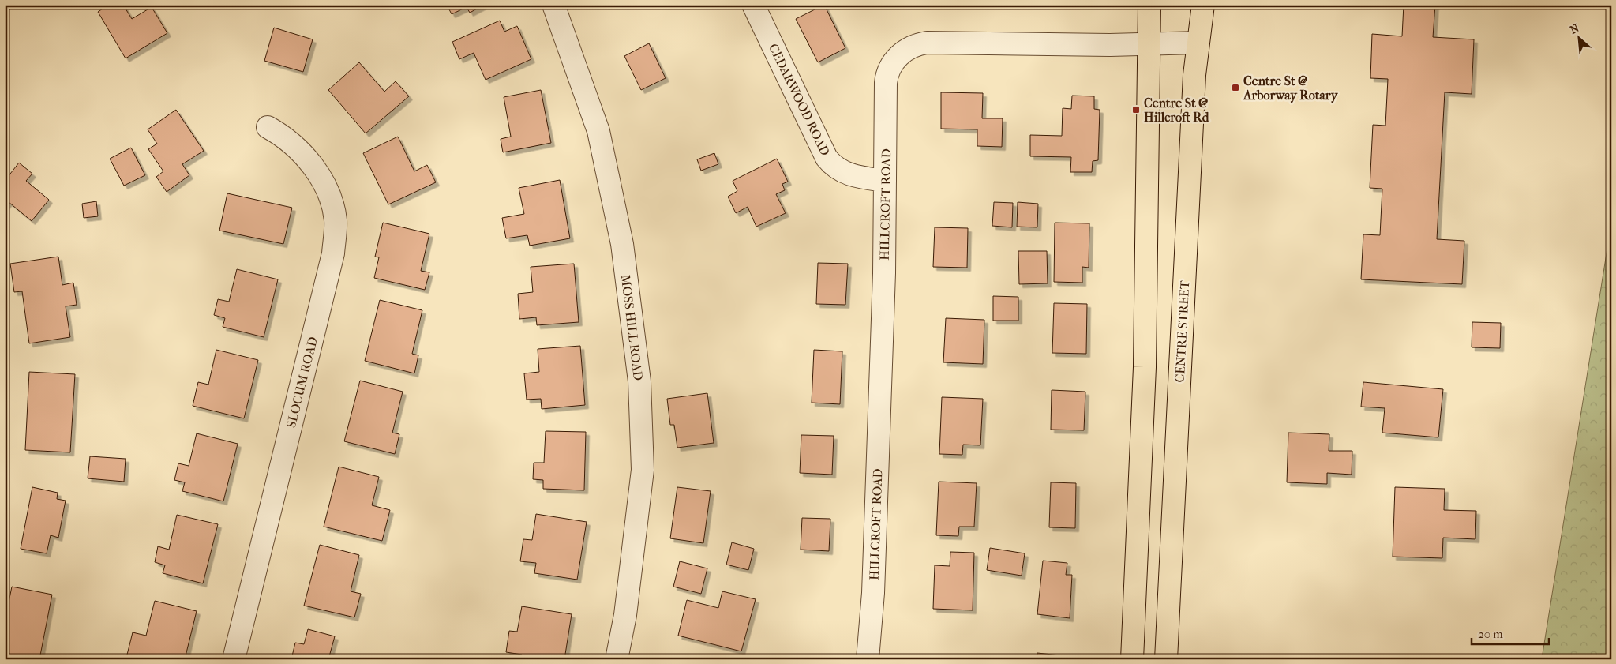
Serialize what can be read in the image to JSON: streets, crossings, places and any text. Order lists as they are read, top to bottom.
{
  "streets": {
    "highway": ["CENTRE STREET"],
    "street": [
      "CEDARWOOD ROAD",
      "HILLCROFT ROAD",
      "MOSS HILL ROAD",
      "SLOCUM ROAD"
    ]
  },
  "crossings": [
    ["CEDARWOOD ROAD", "HILLCROFT ROAD"],
    ["HILLCROFT ROAD", "CENTRE STREET"]
  ],
  "places": {
    "transit": ["Centre St @ Arborway Rotary", "Centre St @ Hillcroft Rd"]
  },
  "scale_bar": "20 m",
  "north": "top left"
}
